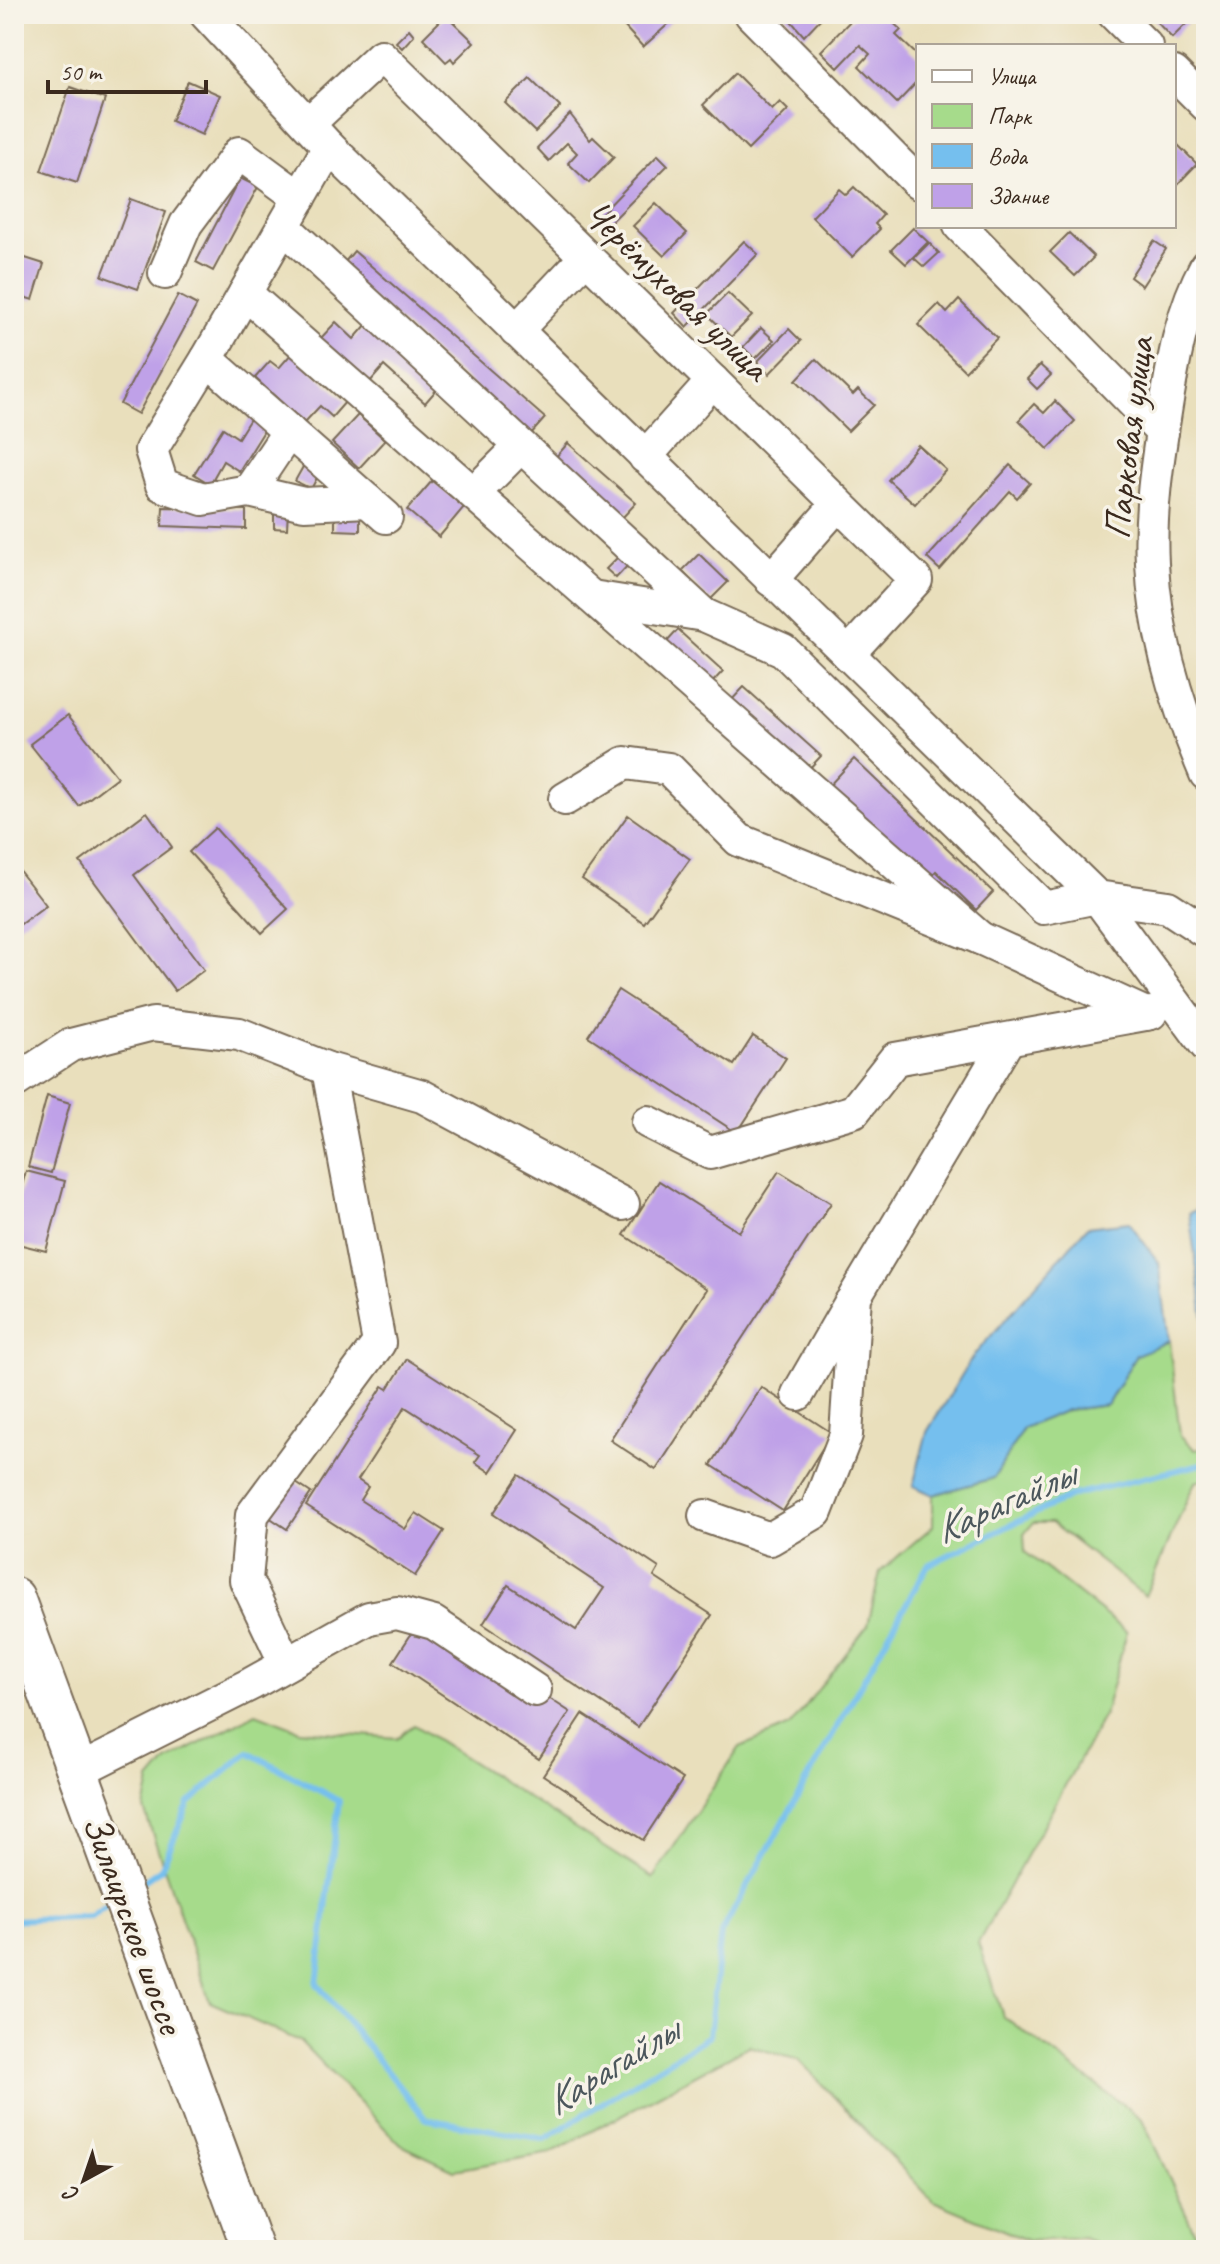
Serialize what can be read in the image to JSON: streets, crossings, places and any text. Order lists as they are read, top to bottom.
{
  "streets": {
    "main road": ["Зилаирское шоссе"],
    "street": ["Черёмуховая улица", "Парковая улица"]
  },
  "water": ["Карагайлы"],
  "legend": [
    "Улица",
    "Парк",
    "Вода",
    "Здание"
  ],
  "scale_bar": "50 m",
  "north": "bottom left"
}
